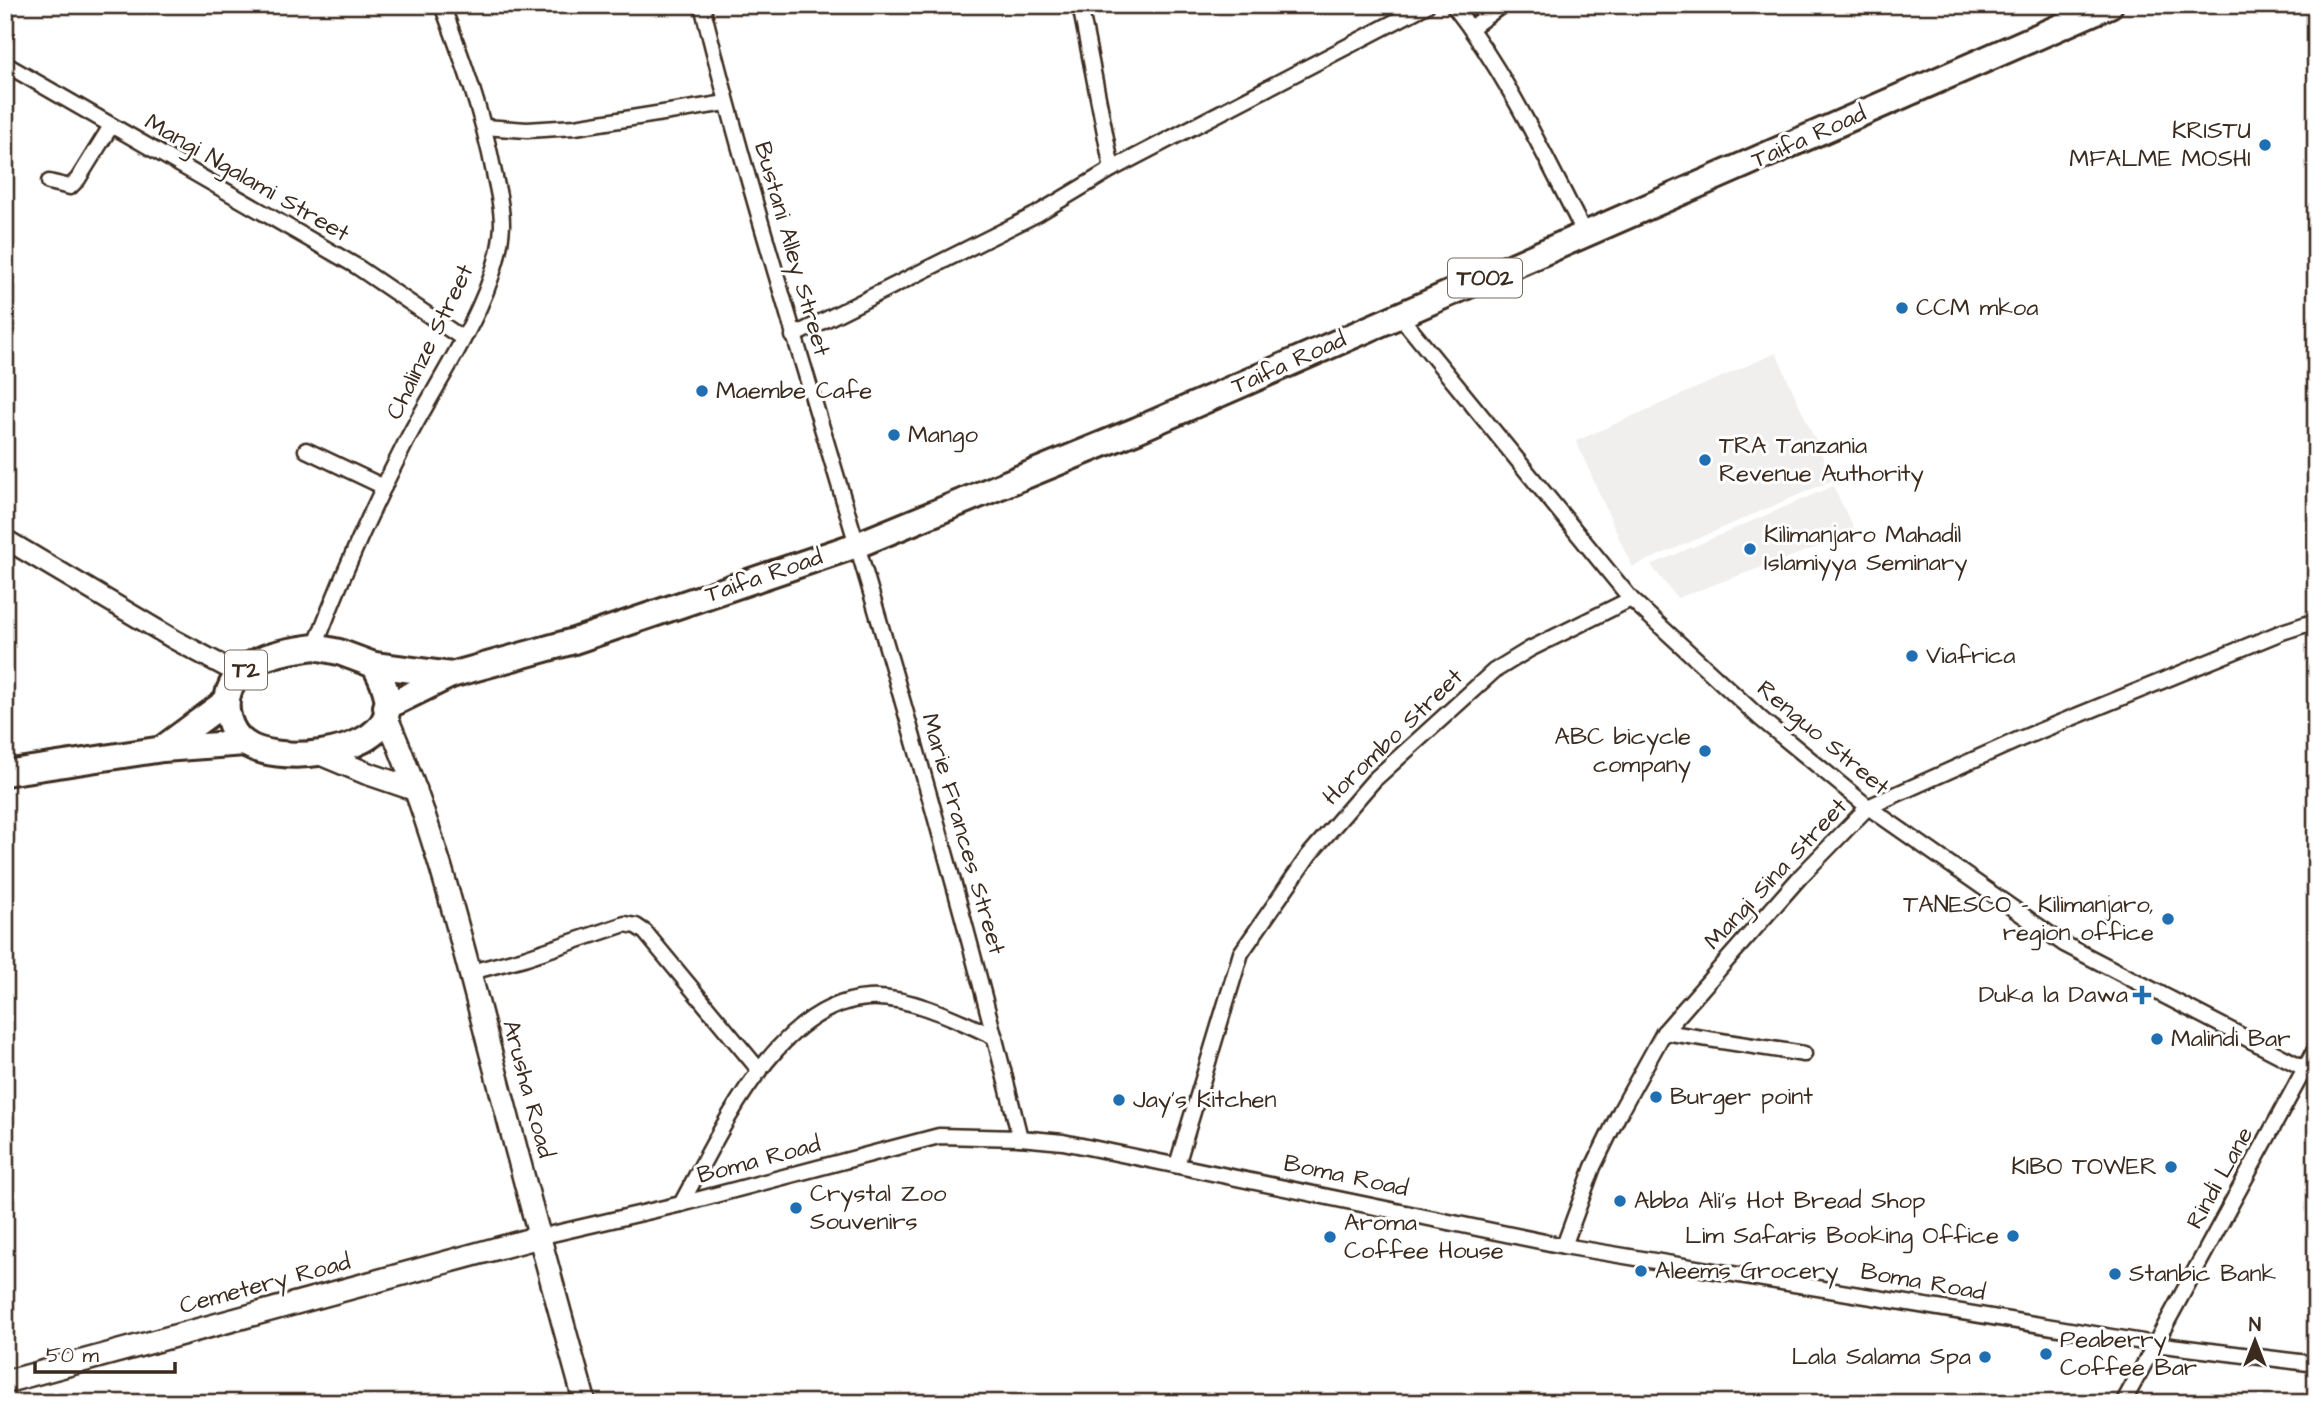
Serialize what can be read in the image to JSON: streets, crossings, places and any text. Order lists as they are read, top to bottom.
{
  "streets": {
    "highway": ["Taifa Road", "T002", "T2"],
    "main road": ["Arusha Road", "Cemetery Road"],
    "street": [
      "Mangi Ngalami Street",
      "Bustani Alley Street",
      "Chalinze Street",
      "Horombo Street",
      "Renguo Street",
      "Marie Frances Street",
      "Mangi Sina Street",
      "Boma Road",
      "Rindi Lane"
    ]
  },
  "crossings": [
    ["Taifa Road", "Bustani Alley Street"],
    ["Taifa Road", "Chalinze Street"],
    ["Taifa Road", "T2"],
    ["Taifa Road", "Renguo Street"],
    ["Taifa Road", "Marie Frances Street"],
    ["Taifa Road", "Arusha Road"],
    ["Mangi Ngalami Street", "Chalinze Street"],
    ["Bustani Alley Street", "Marie Frances Street"],
    ["Chalinze Street", "T2"],
    ["Chalinze Street", "Arusha Road"],
    ["T2", "Arusha Road"],
    ["Horombo Street", "Renguo Street"],
    ["Horombo Street", "Boma Road"],
    ["Renguo Street", "Mangi Sina Street"],
    ["Renguo Street", "Rindi Lane"],
    ["Marie Frances Street", "Boma Road"],
    ["Mangi Sina Street", "Boma Road"],
    ["Arusha Road", "Boma Road"],
    ["Arusha Road", "Cemetery Road"],
    ["Boma Road", "Rindi Lane"],
    ["Boma Road", "Cemetery Road"]
  ],
  "places": {
    "other": [
      "KRISTU MFALME MOSHI",
      "CCM mkoa",
      "Maembe Cafe",
      "Mango",
      "TRA Tanzania Revenue Authority",
      "Kilimanjaro Mahadil Islamiyya Seminary",
      "Viafrica",
      "ABC bicycle company",
      "TANESCO - Kilimanjaro, region office",
      "Malindi Bar",
      "Burger point",
      "Jay's Kitchen",
      "KIBO TOWER",
      "Abba Ali's Hot Bread Shop",
      "Crystal Zoo Souvenirs",
      "Lim Safaris Booking Office",
      "Aroma Coffee House",
      "Aleems Grocery",
      "Stanbic Bank",
      "Peaberry Coffee Bar",
      "Lala Salama Spa"
    ],
    "health": ["Duka la Dawa"]
  },
  "scale_bar": "50 m",
  "north": "top"
}
